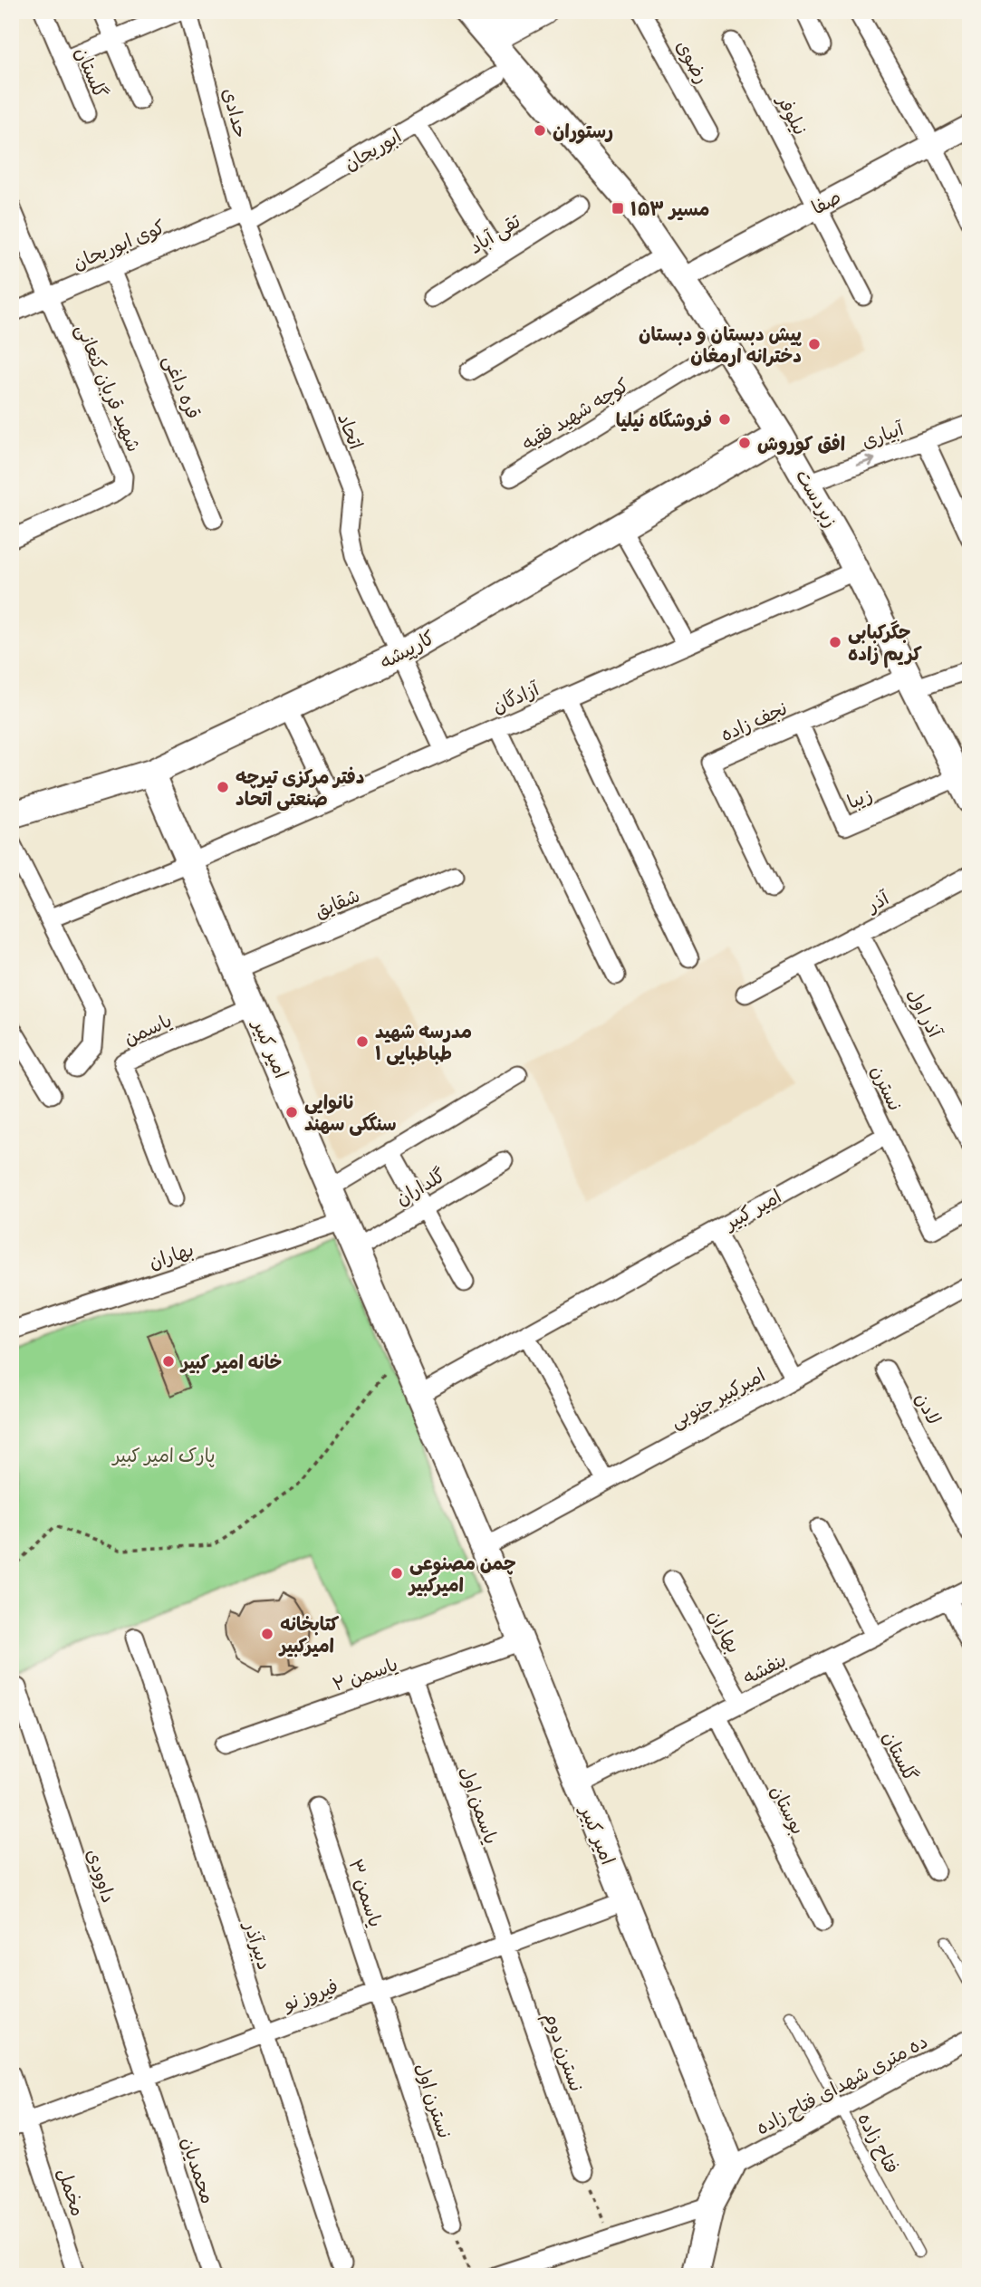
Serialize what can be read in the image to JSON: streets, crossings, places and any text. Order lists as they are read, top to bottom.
{
  "streets": {
    "main road": ["زبردست", "کارپیشه", "امیر کبیر"],
    "street": [
      "رضوی",
      "گلستان",
      "حدادی",
      "نیلوفر",
      "ابوریحان",
      "صفا",
      "تقی آباد",
      "کوی ابوریحان",
      "قره داغی",
      "شهید قربان کنعانی",
      "کوچه شهید فقیه",
      "اتحاد",
      "آبیاری",
      "آزادگان",
      "نجف زاده",
      "زیبا",
      "آذر",
      "شقایق",
      "آذر اول",
      "یاسمن",
      "نسترن",
      "گلداران",
      "بهاران",
      "امیرکبیر جنوبی",
      "لادن",
      "بنفشه",
      "یاسمن ۲",
      "یاسمن اول",
      "بوستان",
      "داوودی",
      "یاسمن ۳",
      "دبیرآذر",
      "فیروز نو",
      "نسترن دوم",
      "ده متری شهدای فتاح زاده",
      "نسترن اول",
      "محمدیان",
      "مخمل"
    ],
    "lane": ["فتاح زاده"]
  },
  "crossings": [
    ["گلستان", "بنفشه"],
    ["حدادی", "ابوریحان"],
    ["حدادی", "کوی ابوریحان"],
    ["حدادی", "اتحاد"],
    ["نیلوفر", "صفا"],
    ["ابوریحان", "کوی ابوریحان"],
    ["ابوریحان", "اتحاد"],
    ["ابوریحان", "زبردست"],
    ["صفا", "زبردست"],
    ["کوی ابوریحان", "قره داغی"],
    ["کوی ابوریحان", "شهید قربان کنعانی"],
    ["کوی ابوریحان", "اتحاد"],
    ["کوچه شهید فقیه", "زبردست"],
    ["اتحاد", "کارپیشه"],
    ["اتحاد", "آزادگان"],
    ["آبیاری", "زبردست"],
    ["زبردست", "کارپیشه"],
    ["زبردست", "آزادگان"],
    ["زبردست", "نجف زاده"],
    ["زبردست", "زیبا"],
    ["کارپیشه", "امیر کبیر"],
    ["آزادگان", "امیر کبیر"],
    ["نجف زاده", "زیبا"],
    ["آذر", "آذر اول"],
    ["آذر", "نسترن"],
    ["شقایق", "امیر کبیر"],
    ["یاسمن", "امیر کبیر"],
    ["امیر کبیر", "نسترن"],
    ["امیر کبیر", "گلداران"],
    ["امیر کبیر", "بهاران"],
    ["امیر کبیر", "امیرکبیر جنوبی"],
    ["امیر کبیر", "بنفشه"],
    ["امیر کبیر", "یاسمن ۲"],
    ["امیر کبیر", "فیروز نو"],
    ["امیر کبیر", "ده متری شهدای فتاح زاده"],
    ["بهاران", "بنفشه"],
    ["بنفشه", "بوستان"],
    ["یاسمن ۲", "یاسمن اول"],
    ["یاسمن اول", "فیروز نو"],
    ["یاسمن اول", "نسترن دوم"],
    ["داوودی", "فیروز نو"],
    ["داوودی", "محمدیان"],
    ["یاسمن ۳", "فیروز نو"],
    ["یاسمن ۳", "نسترن اول"],
    ["دبیرآذر", "فیروز نو"],
    ["فیروز نو", "نسترن دوم"],
    ["فیروز نو", "نسترن اول"],
    ["فیروز نو", "محمدیان"],
    ["فیروز نو", "مخمل"],
    ["ده متری شهدای فتاح زاده", "فتاح زاده"]
  ],
  "one_way": ["آبیاری"],
  "parks": ["پارک امیر کبیر"],
  "places": {
    "other": [
      "رستوران",
      "پیش دبستان و دبستان دخترانه ارمغان",
      "فروشگاه نیلیا",
      "افق کوروش",
      "جگرکبابی کریم زاده",
      "دفتر مرکزی تیرچه صنعتی اتحاد",
      "مدرسه شهید طباطبایی ۱",
      "نانوایی سنگکی سهند",
      "خانه امیر کبیر",
      "چمن مصنوعی امیرکبیر",
      "کتابخانه امیرکبیر"
    ],
    "transit": ["مسیر ۱۵۳"]
  }
}
